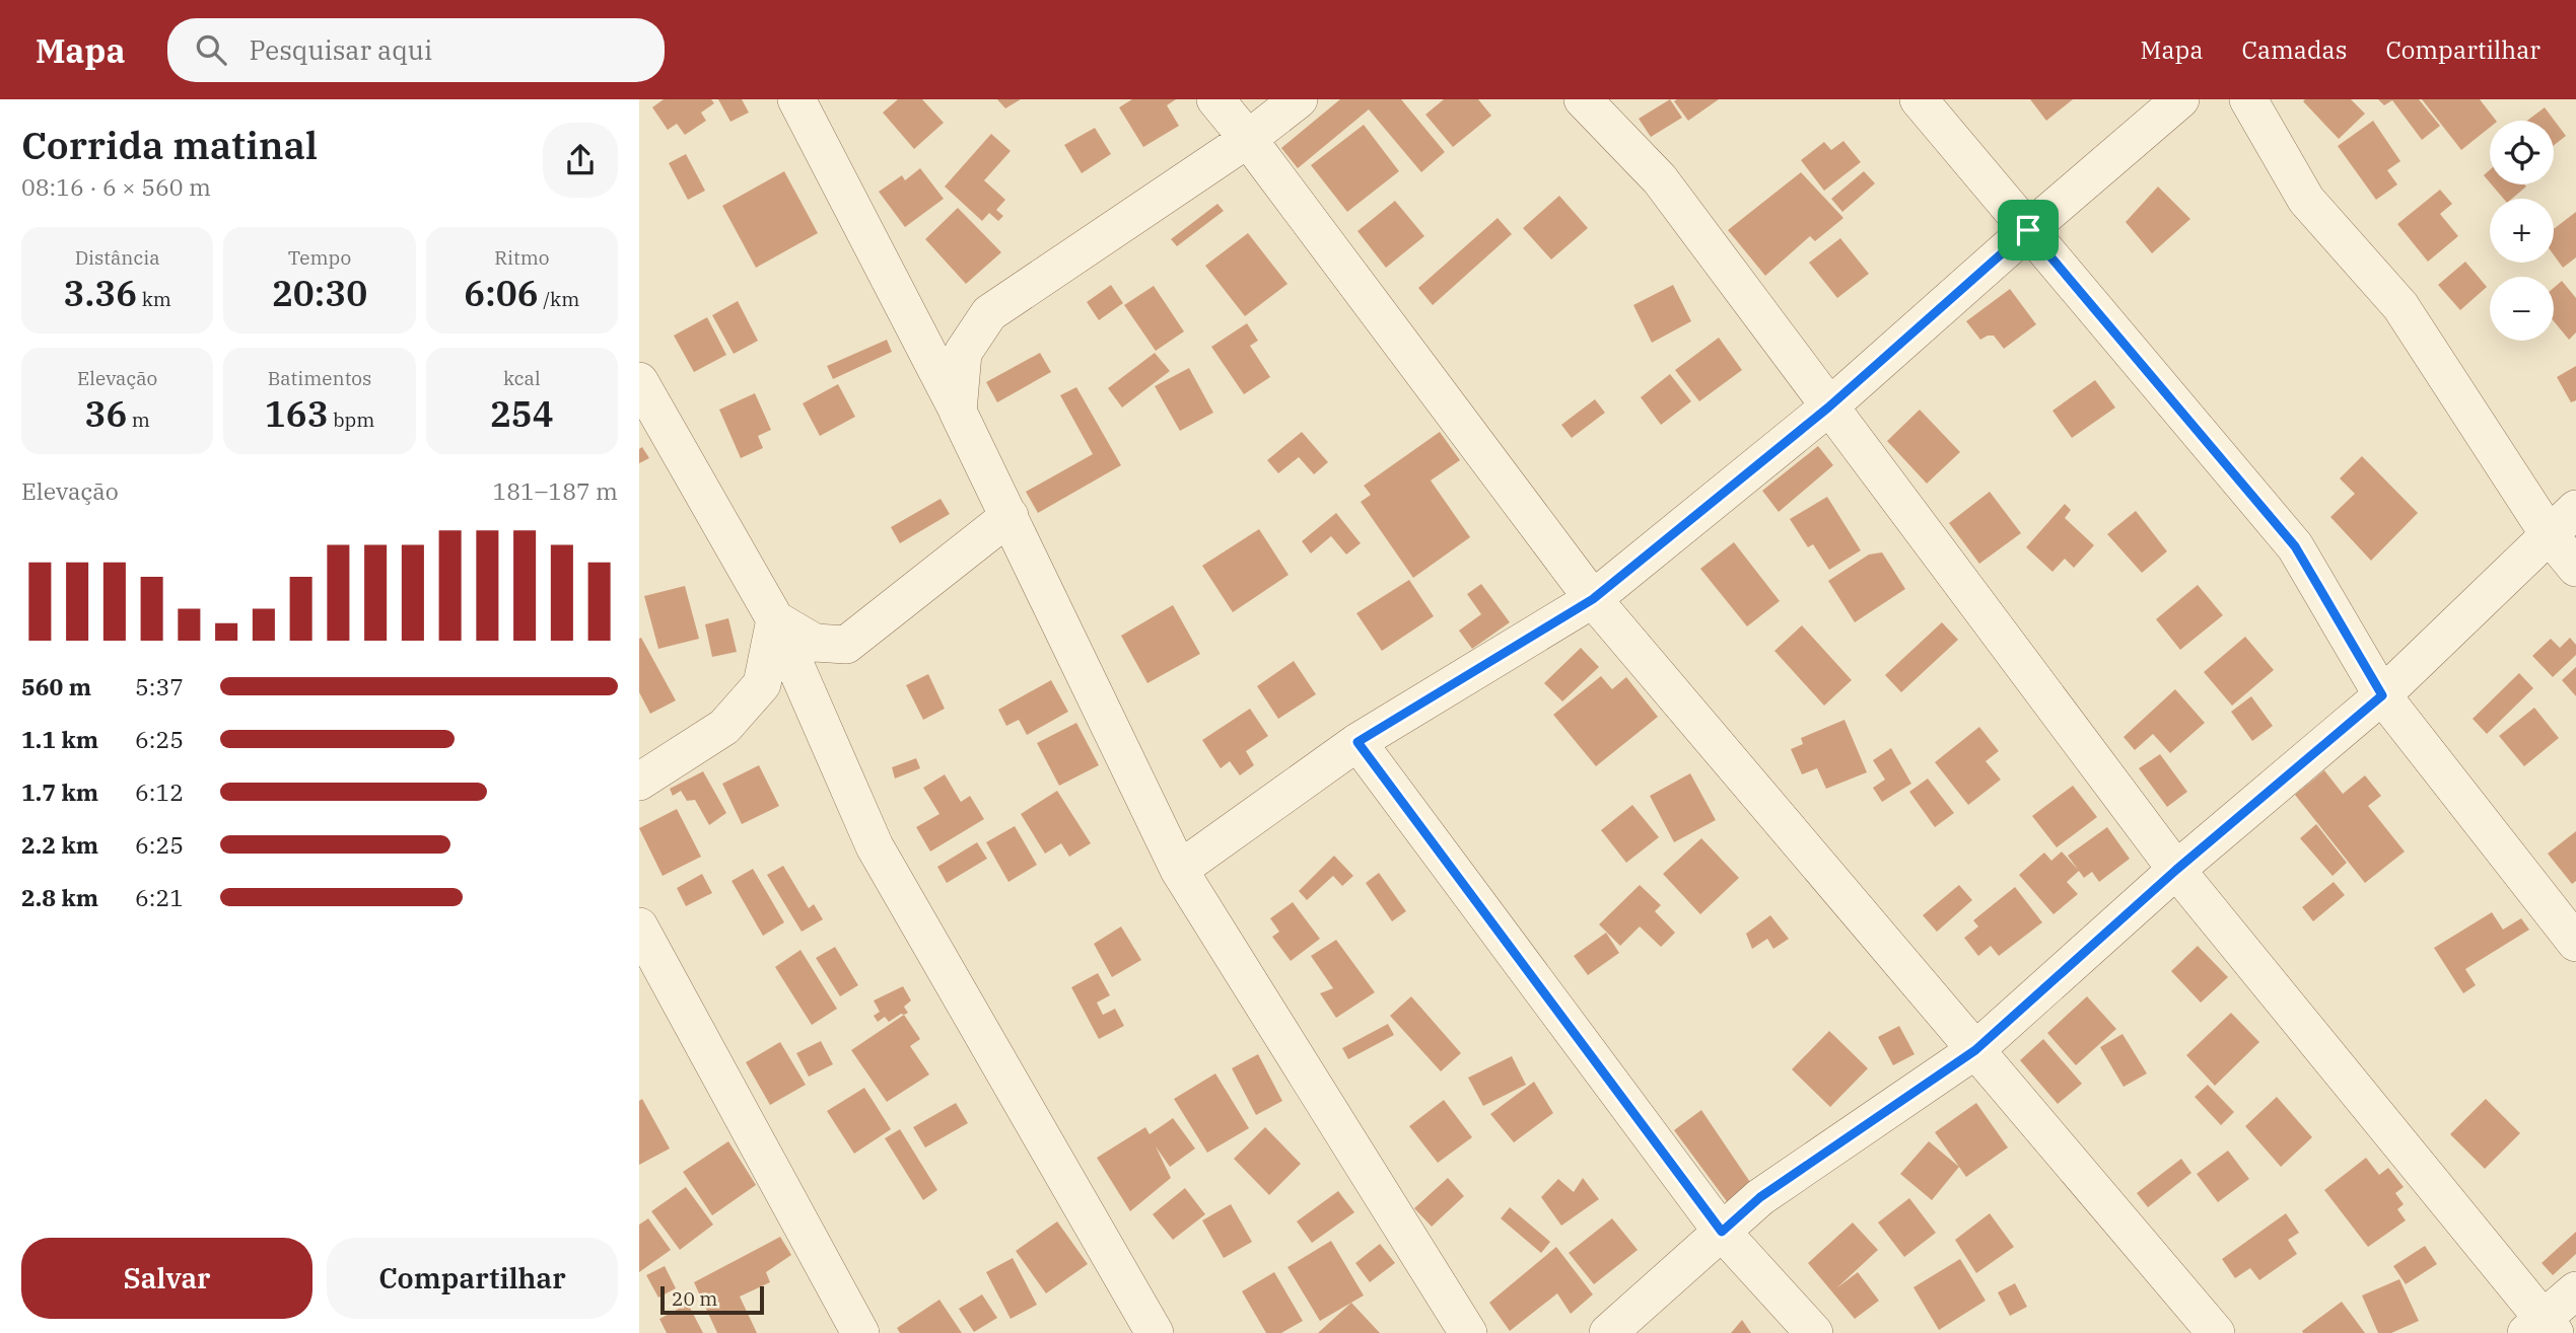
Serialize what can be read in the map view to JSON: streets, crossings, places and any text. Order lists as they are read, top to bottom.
{
  "scale_bar": "20 m",
  "page": {
    "header": "Mapa",
    "search": "Pesquisar aqui",
    "nav": ["Mapa", "Camadas", "Compartilhar"],
    "heading": ["Corrida matinal", "08:16 · 6 × 560 m"],
    "map_buttons": ["+", "−"],
    "stats": [
      ["Distância", "3.36 km"],
      ["Tempo", "20:30"],
      ["Ritmo", "6:06 /km"],
      ["Elevação", "36 m"],
      ["Batimentos", "163 bpm"],
      ["kcal", "254"]
    ],
    "chart": ["Elevação", "181–187 m"],
    "list": [
      {
        "name": "560 m",
        "note": "5:37"
      },
      {
        "name": "1.1 km",
        "note": "6:25"
      },
      {
        "name": "1.7 km",
        "note": "6:12"
      },
      {
        "name": "2.2 km",
        "note": "6:25"
      },
      {
        "name": "2.8 km",
        "note": "6:21"
      }
    ],
    "buttons": ["Salvar", "Compartilhar"],
    "scale": "20 m"
  }
}
